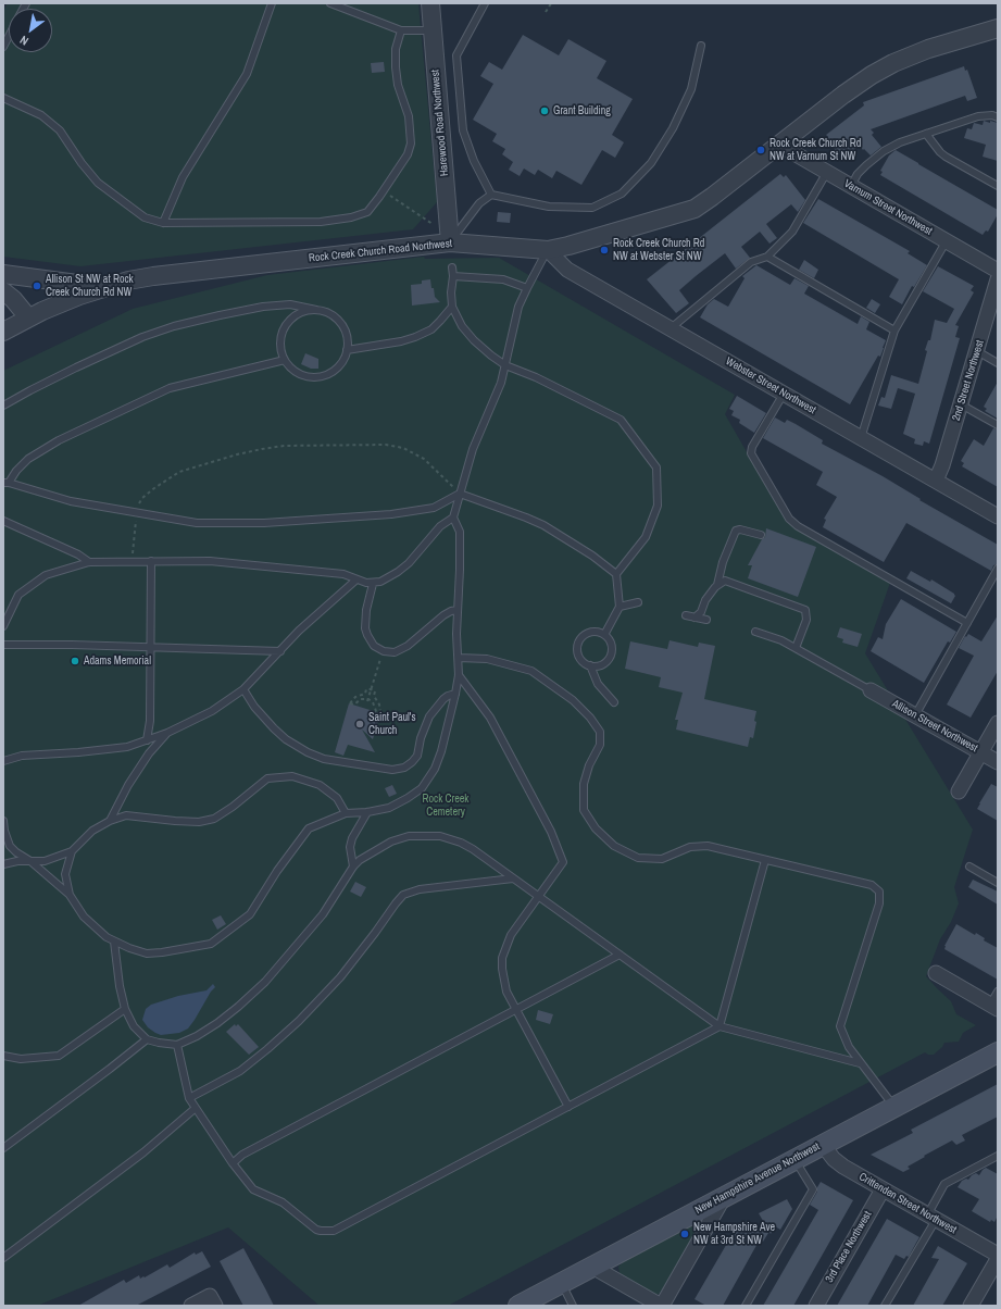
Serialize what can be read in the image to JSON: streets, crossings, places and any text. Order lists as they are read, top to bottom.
{
  "streets": {
    "main road": ["New Hampshire Avenue Northwest"],
    "street": [
      "Harewood Road Northwest",
      "Varnum Street Northwest",
      "Rock Creek Church Road Northwest",
      "2nd Street Northwest",
      "Webster Street Northwest",
      "Allison Street Northwest",
      "Crittenden Street Northwest",
      "3rd Place Northwest"
    ]
  },
  "crossings": [
    ["Harewood Road Northwest", "Rock Creek Church Road Northwest"],
    ["Varnum Street Northwest", "Rock Creek Church Road Northwest"],
    ["Rock Creek Church Road Northwest", "Webster Street Northwest"],
    ["2nd Street Northwest", "Webster Street Northwest"],
    ["New Hampshire Avenue Northwest", "Crittenden Street Northwest"],
    ["Crittenden Street Northwest", "3rd Place Northwest"]
  ],
  "parks": ["Rock Creek Cemetery"],
  "places": [
    "Grant Building",
    "Rock Creek Church Rd NW at Varnum St NW",
    "Rock Creek Church Rd NW at Webster St NW",
    "Allison St NW at Rock Creek Church Rd NW",
    "Adams Memorial",
    "Saint Paul's Church",
    "New Hampshire Ave NW at 3rd St NW"
  ],
  "north": "bottom left"
}
